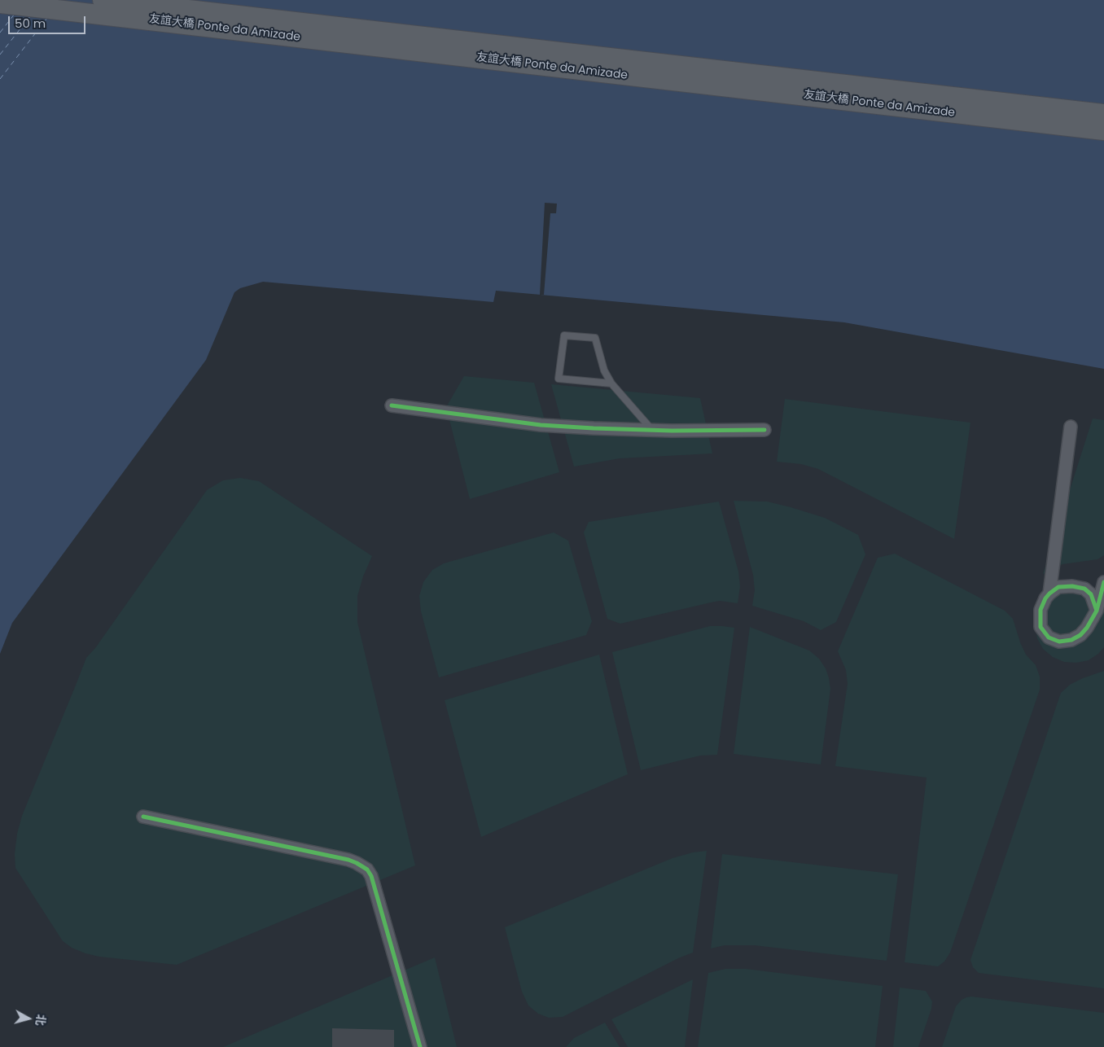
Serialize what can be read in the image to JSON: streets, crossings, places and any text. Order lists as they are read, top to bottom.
{
  "streets": {
    "main road": ["友誼大橋 Ponte da Amizade"]
  },
  "scale_bar": "50 m",
  "north": "right"
}
